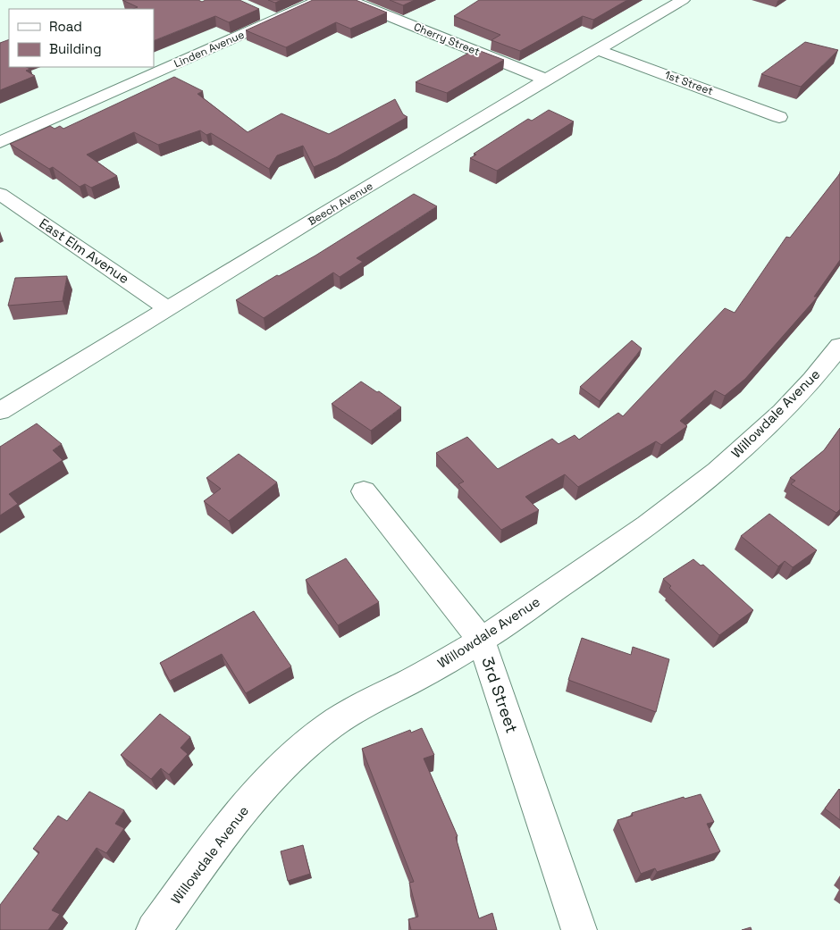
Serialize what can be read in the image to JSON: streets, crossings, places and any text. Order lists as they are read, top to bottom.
{
  "streets": {
    "street": [
      "Cherry Street",
      "Linden Avenue",
      "1st Street",
      "Beech Avenue",
      "East Elm Avenue",
      "Willowdale Avenue",
      "3rd Street"
    ]
  },
  "crossings": [
    ["Cherry Street", "Beech Avenue"],
    ["1st Street", "Beech Avenue"],
    ["Beech Avenue", "East Elm Avenue"],
    ["Willowdale Avenue", "3rd Street"]
  ],
  "legend": ["Road", "Building"]
}
